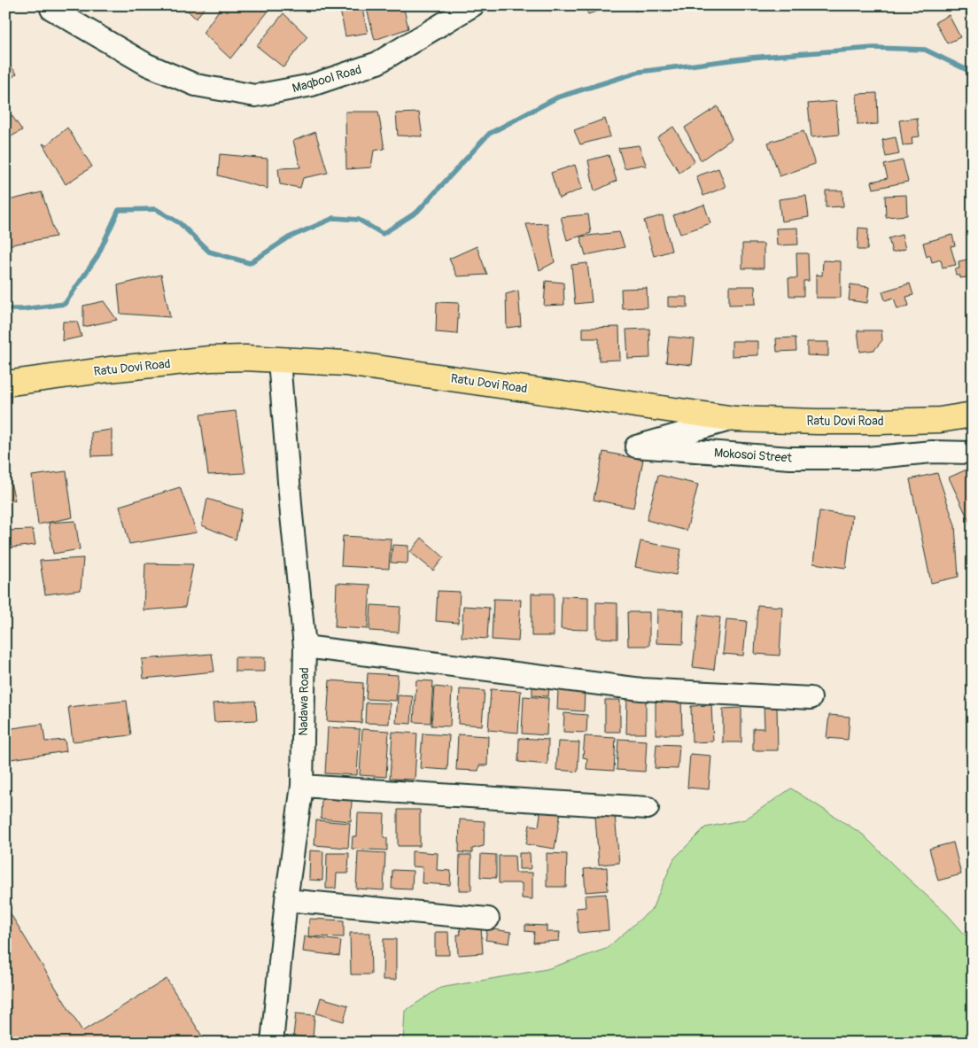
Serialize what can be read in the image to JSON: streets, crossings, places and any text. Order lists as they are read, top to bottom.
{
  "streets": {
    "main road": ["Ratu Dovi Road"],
    "street": ["Maqbool Road", "Mokosoi Street", "Nadawa Road"]
  },
  "crossings": [
    ["Ratu Dovi Road", "Mokosoi Street"],
    ["Ratu Dovi Road", "Nadawa Road"]
  ]
}
